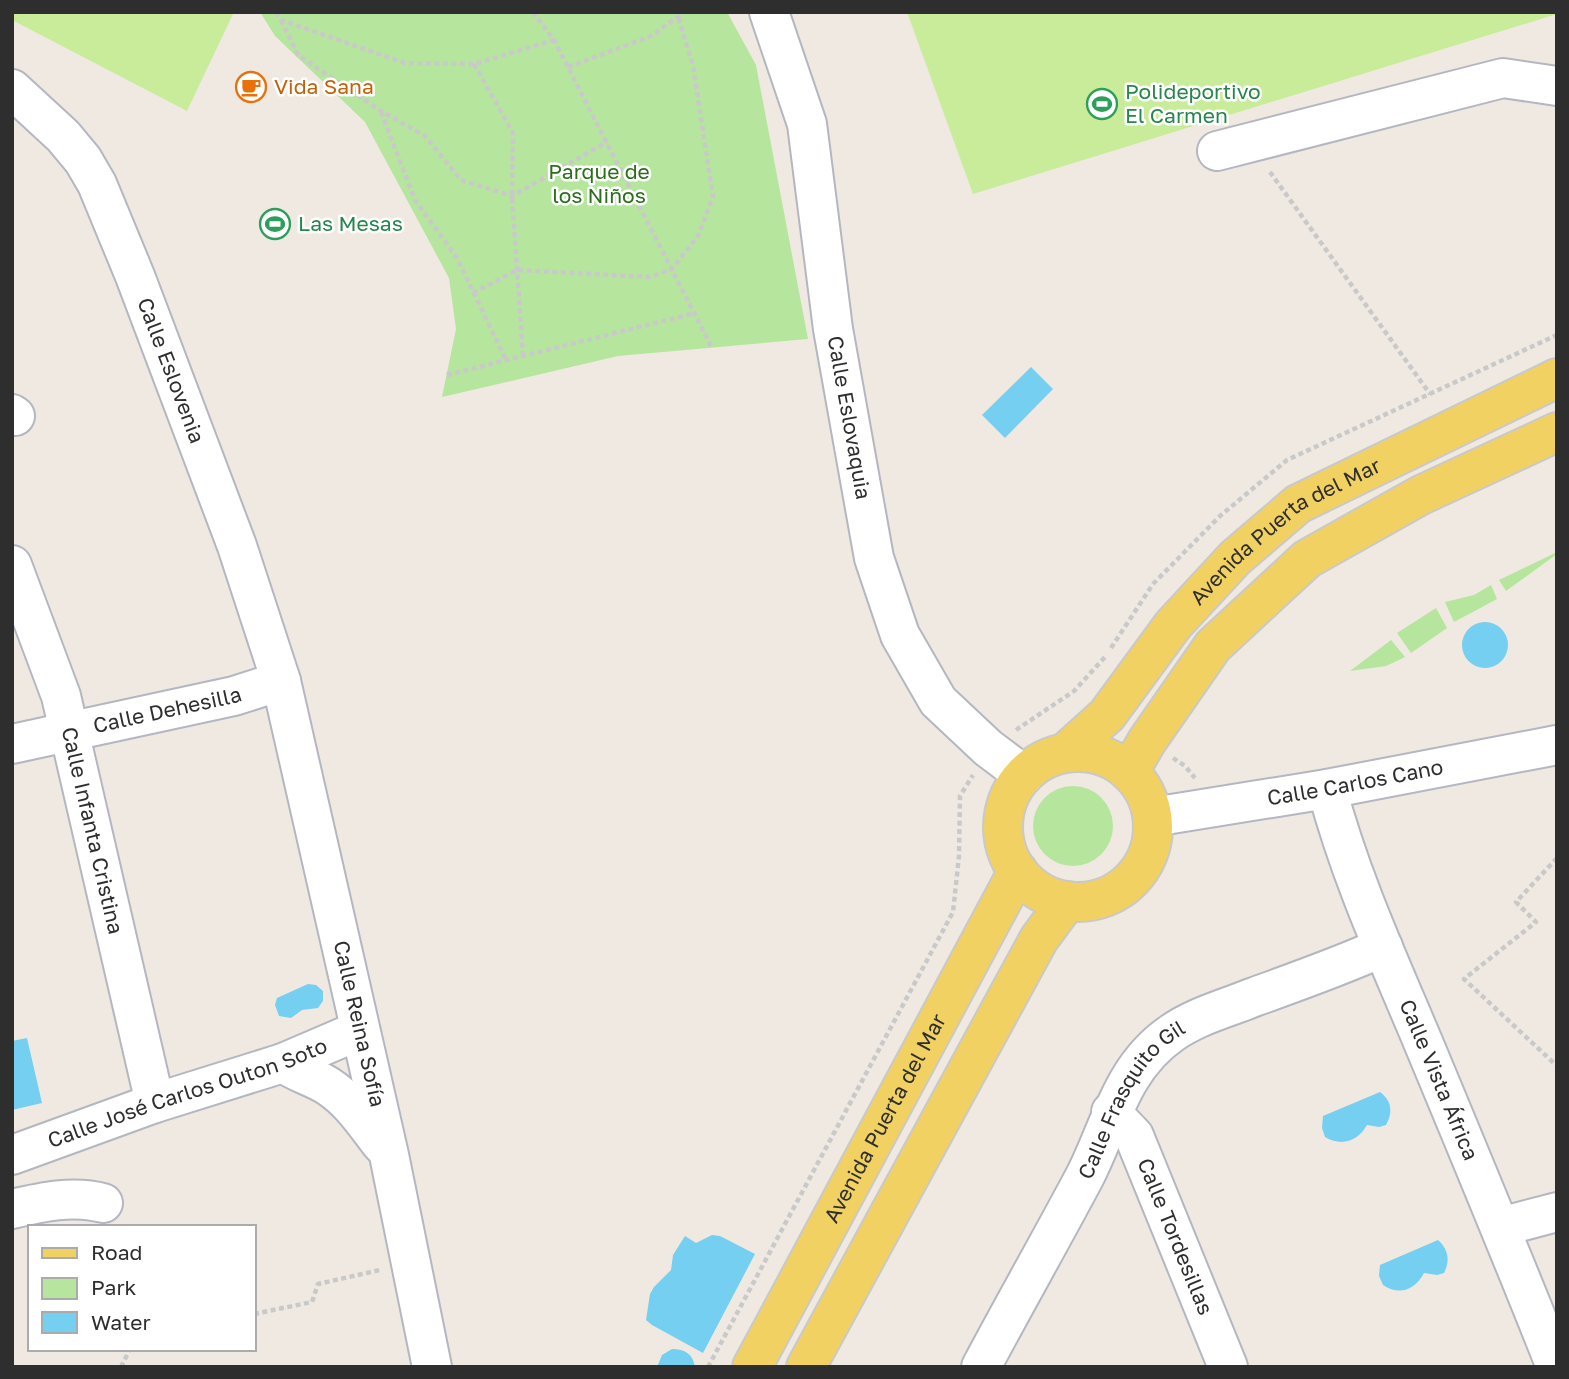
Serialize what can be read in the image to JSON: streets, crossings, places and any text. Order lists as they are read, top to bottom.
{
  "streets": {
    "main road": ["Avenida Puerta del Mar"],
    "street": [
      "Calle Eslovenia",
      "Calle Eslovaquia",
      "Calle Dehesilla",
      "Calle Carlos Cano",
      "Calle Infanta Cristina",
      "Calle Reina Sofía",
      "Calle Vista África",
      "Calle José Carlos Outon Soto",
      "Calle Frasquito Gil",
      "Calle Tordesillas"
    ]
  },
  "crossings": [
    ["Calle Eslovenia", "Calle Dehesilla"],
    ["Calle Eslovenia", "Calle Reina Sofía"],
    ["Calle Eslovaquia", "Avenida Puerta del Mar"],
    ["Calle Eslovaquia", "Calle Carlos Cano"],
    ["Avenida Puerta del Mar", "Calle Carlos Cano"],
    ["Calle Dehesilla", "Calle Infanta Cristina"],
    ["Calle Dehesilla", "Calle Reina Sofía"],
    ["Calle Carlos Cano", "Calle Vista África"],
    ["Calle Infanta Cristina", "Calle José Carlos Outon Soto"],
    ["Calle Reina Sofía", "Calle José Carlos Outon Soto"],
    ["Calle Vista África", "Calle Frasquito Gil"],
    ["Calle Frasquito Gil", "Calle Tordesillas"]
  ],
  "parks": ["Parque de los Niños"],
  "places": {
    "cafe": ["Vida Sana"],
    "sports": ["Polideportivo El Carmen", "Las Mesas"]
  },
  "legend": ["Road", "Park", "Water"]
}
